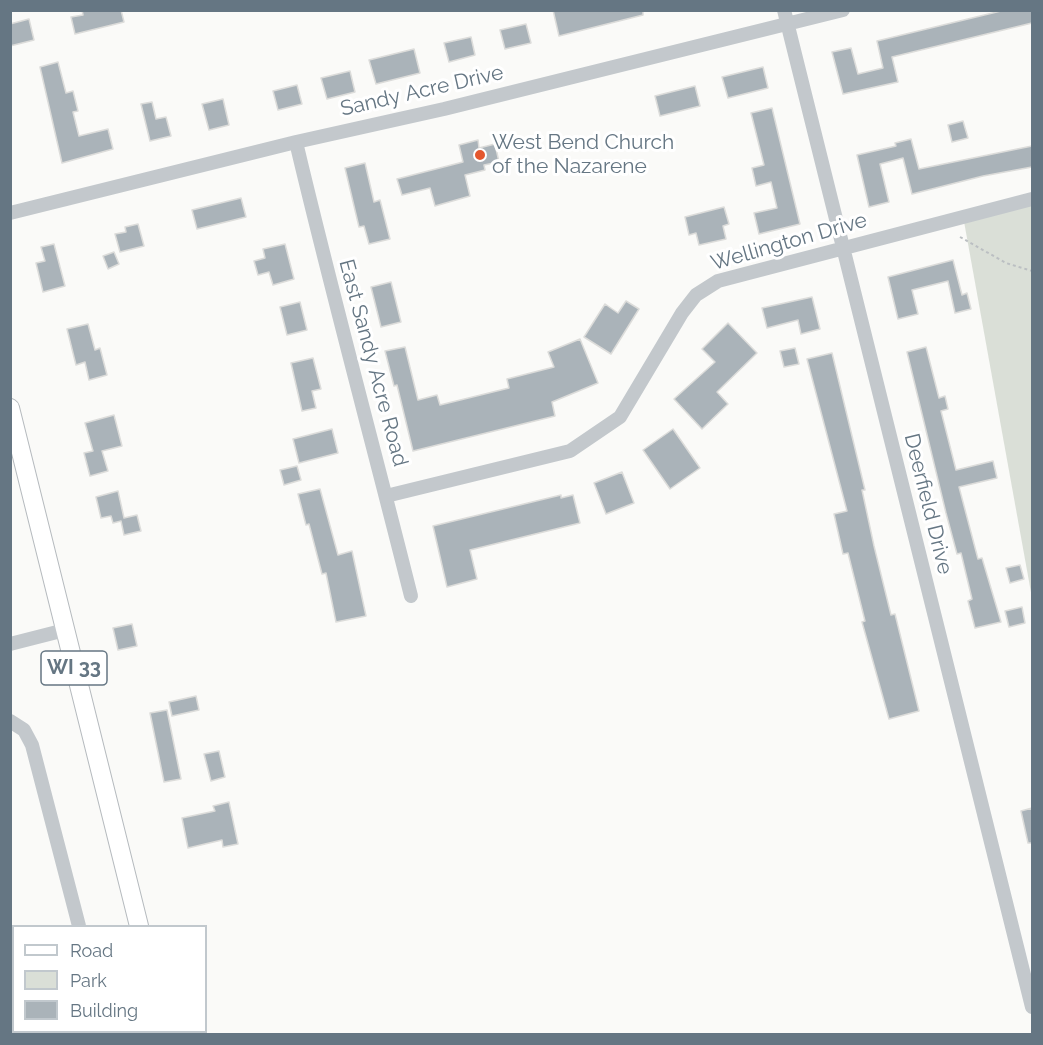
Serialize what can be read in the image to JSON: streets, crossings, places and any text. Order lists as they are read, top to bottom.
{
  "streets": {
    "main road": ["WI 33"],
    "street": [
      "Sandy Acre Drive",
      "Wellington Drive",
      "East Sandy Acre Road",
      "Deerfield Drive"
    ]
  },
  "crossings": [
    ["Sandy Acre Drive", "East Sandy Acre Road"],
    ["Sandy Acre Drive", "Deerfield Drive"],
    ["Wellington Drive", "East Sandy Acre Road"],
    ["Wellington Drive", "Deerfield Drive"]
  ],
  "places": ["West Bend Church of the Nazarene"],
  "legend": ["Road", "Park", "Building"]
}
